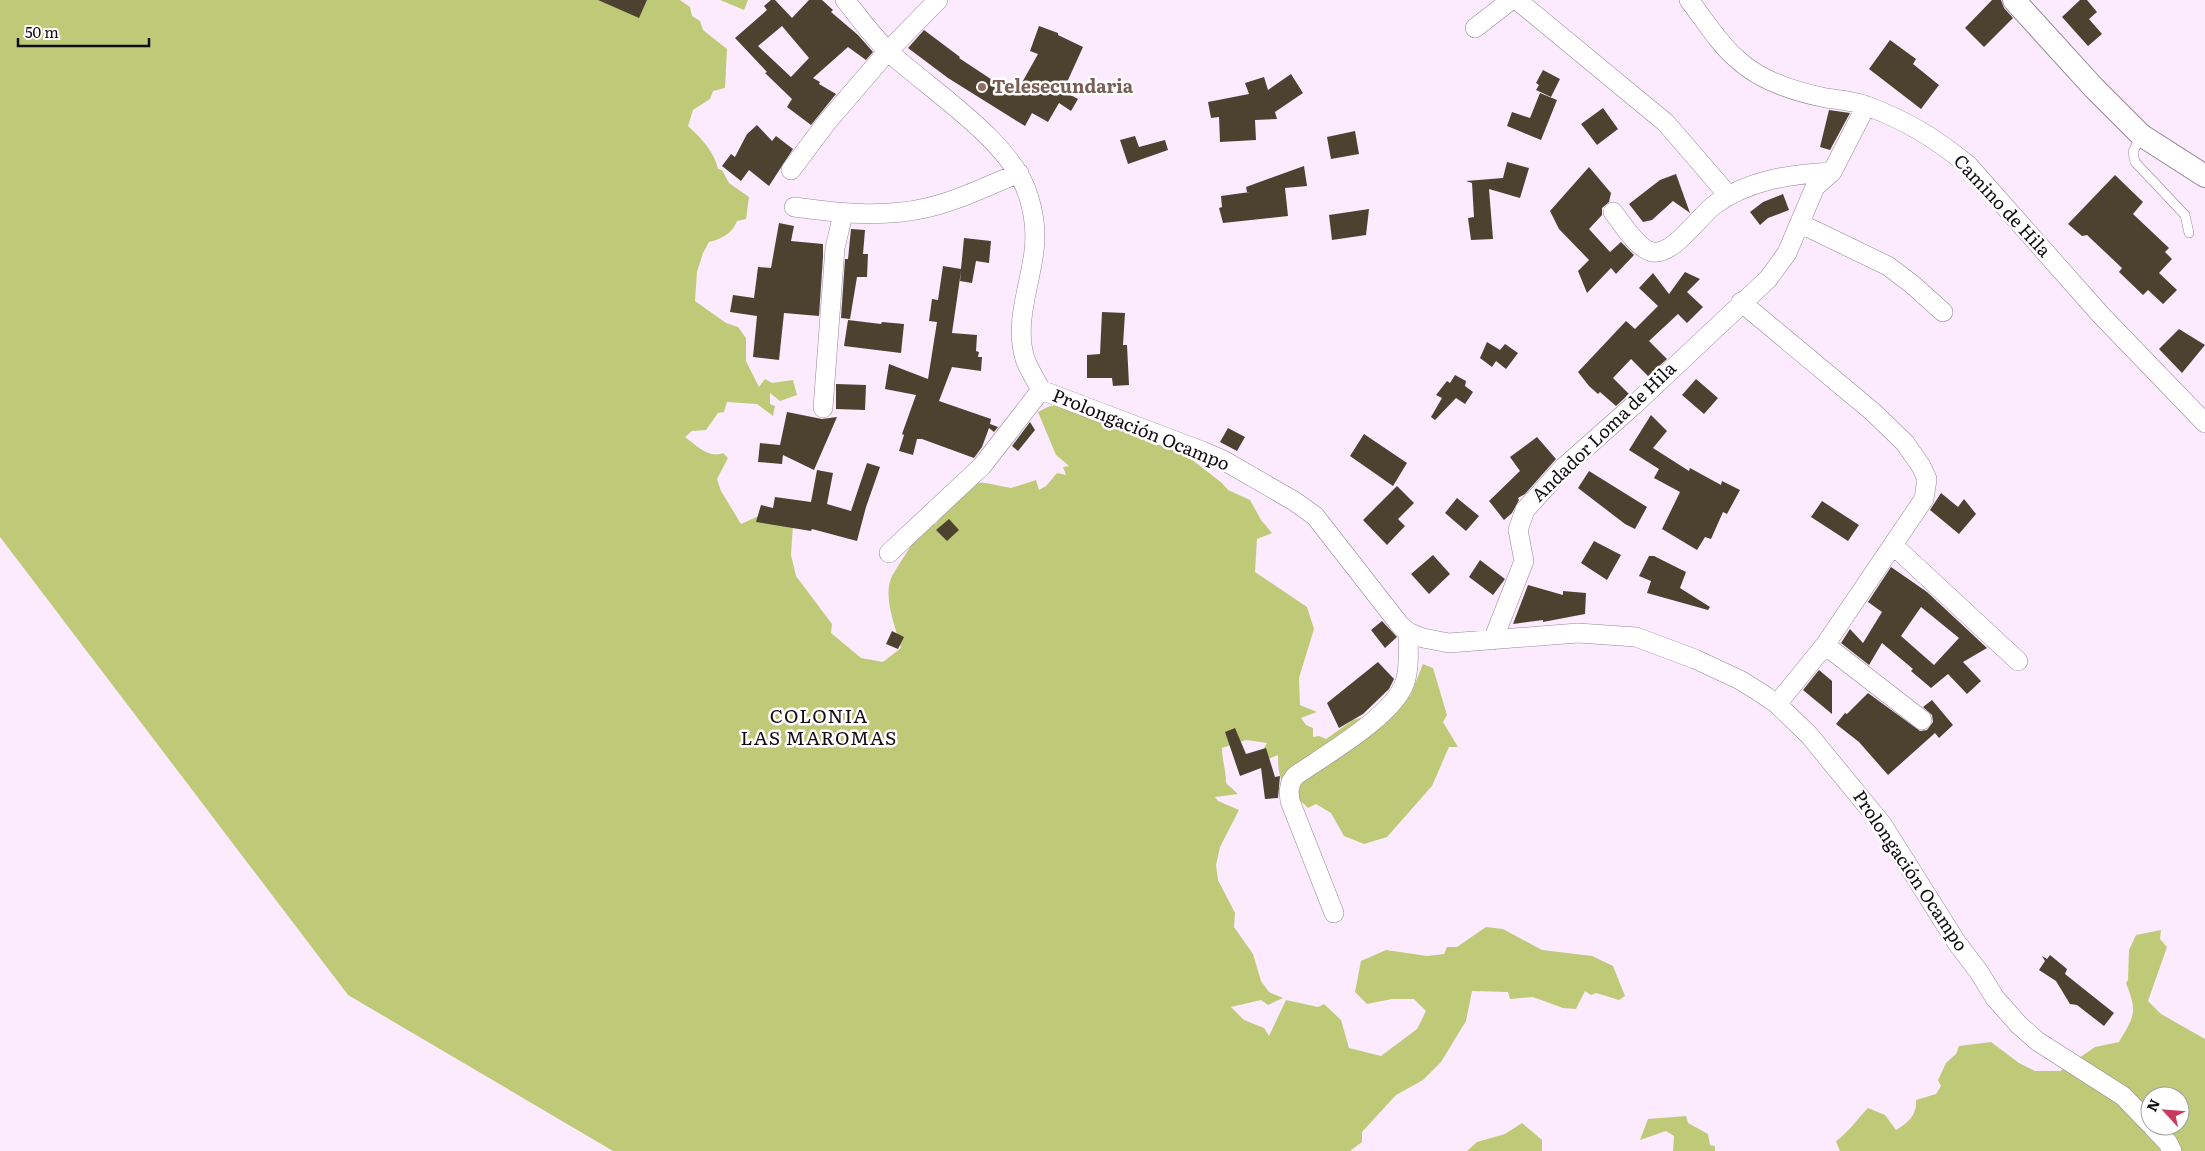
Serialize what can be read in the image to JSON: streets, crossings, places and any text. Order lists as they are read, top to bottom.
{
  "streets": {
    "street": ["Camino de Hila", "Prolongación Ocampo", "Andador Loma de Hila"]
  },
  "crossings": [
    ["Camino de Hila", "Andador Loma de Hila"],
    ["Prolongación Ocampo", "Andador Loma de Hila"]
  ],
  "districts": ["COLONIA LAS MAROMAS"],
  "places": ["Telesecundaria"],
  "scale_bar": "50 m",
  "north": "top left"
}
